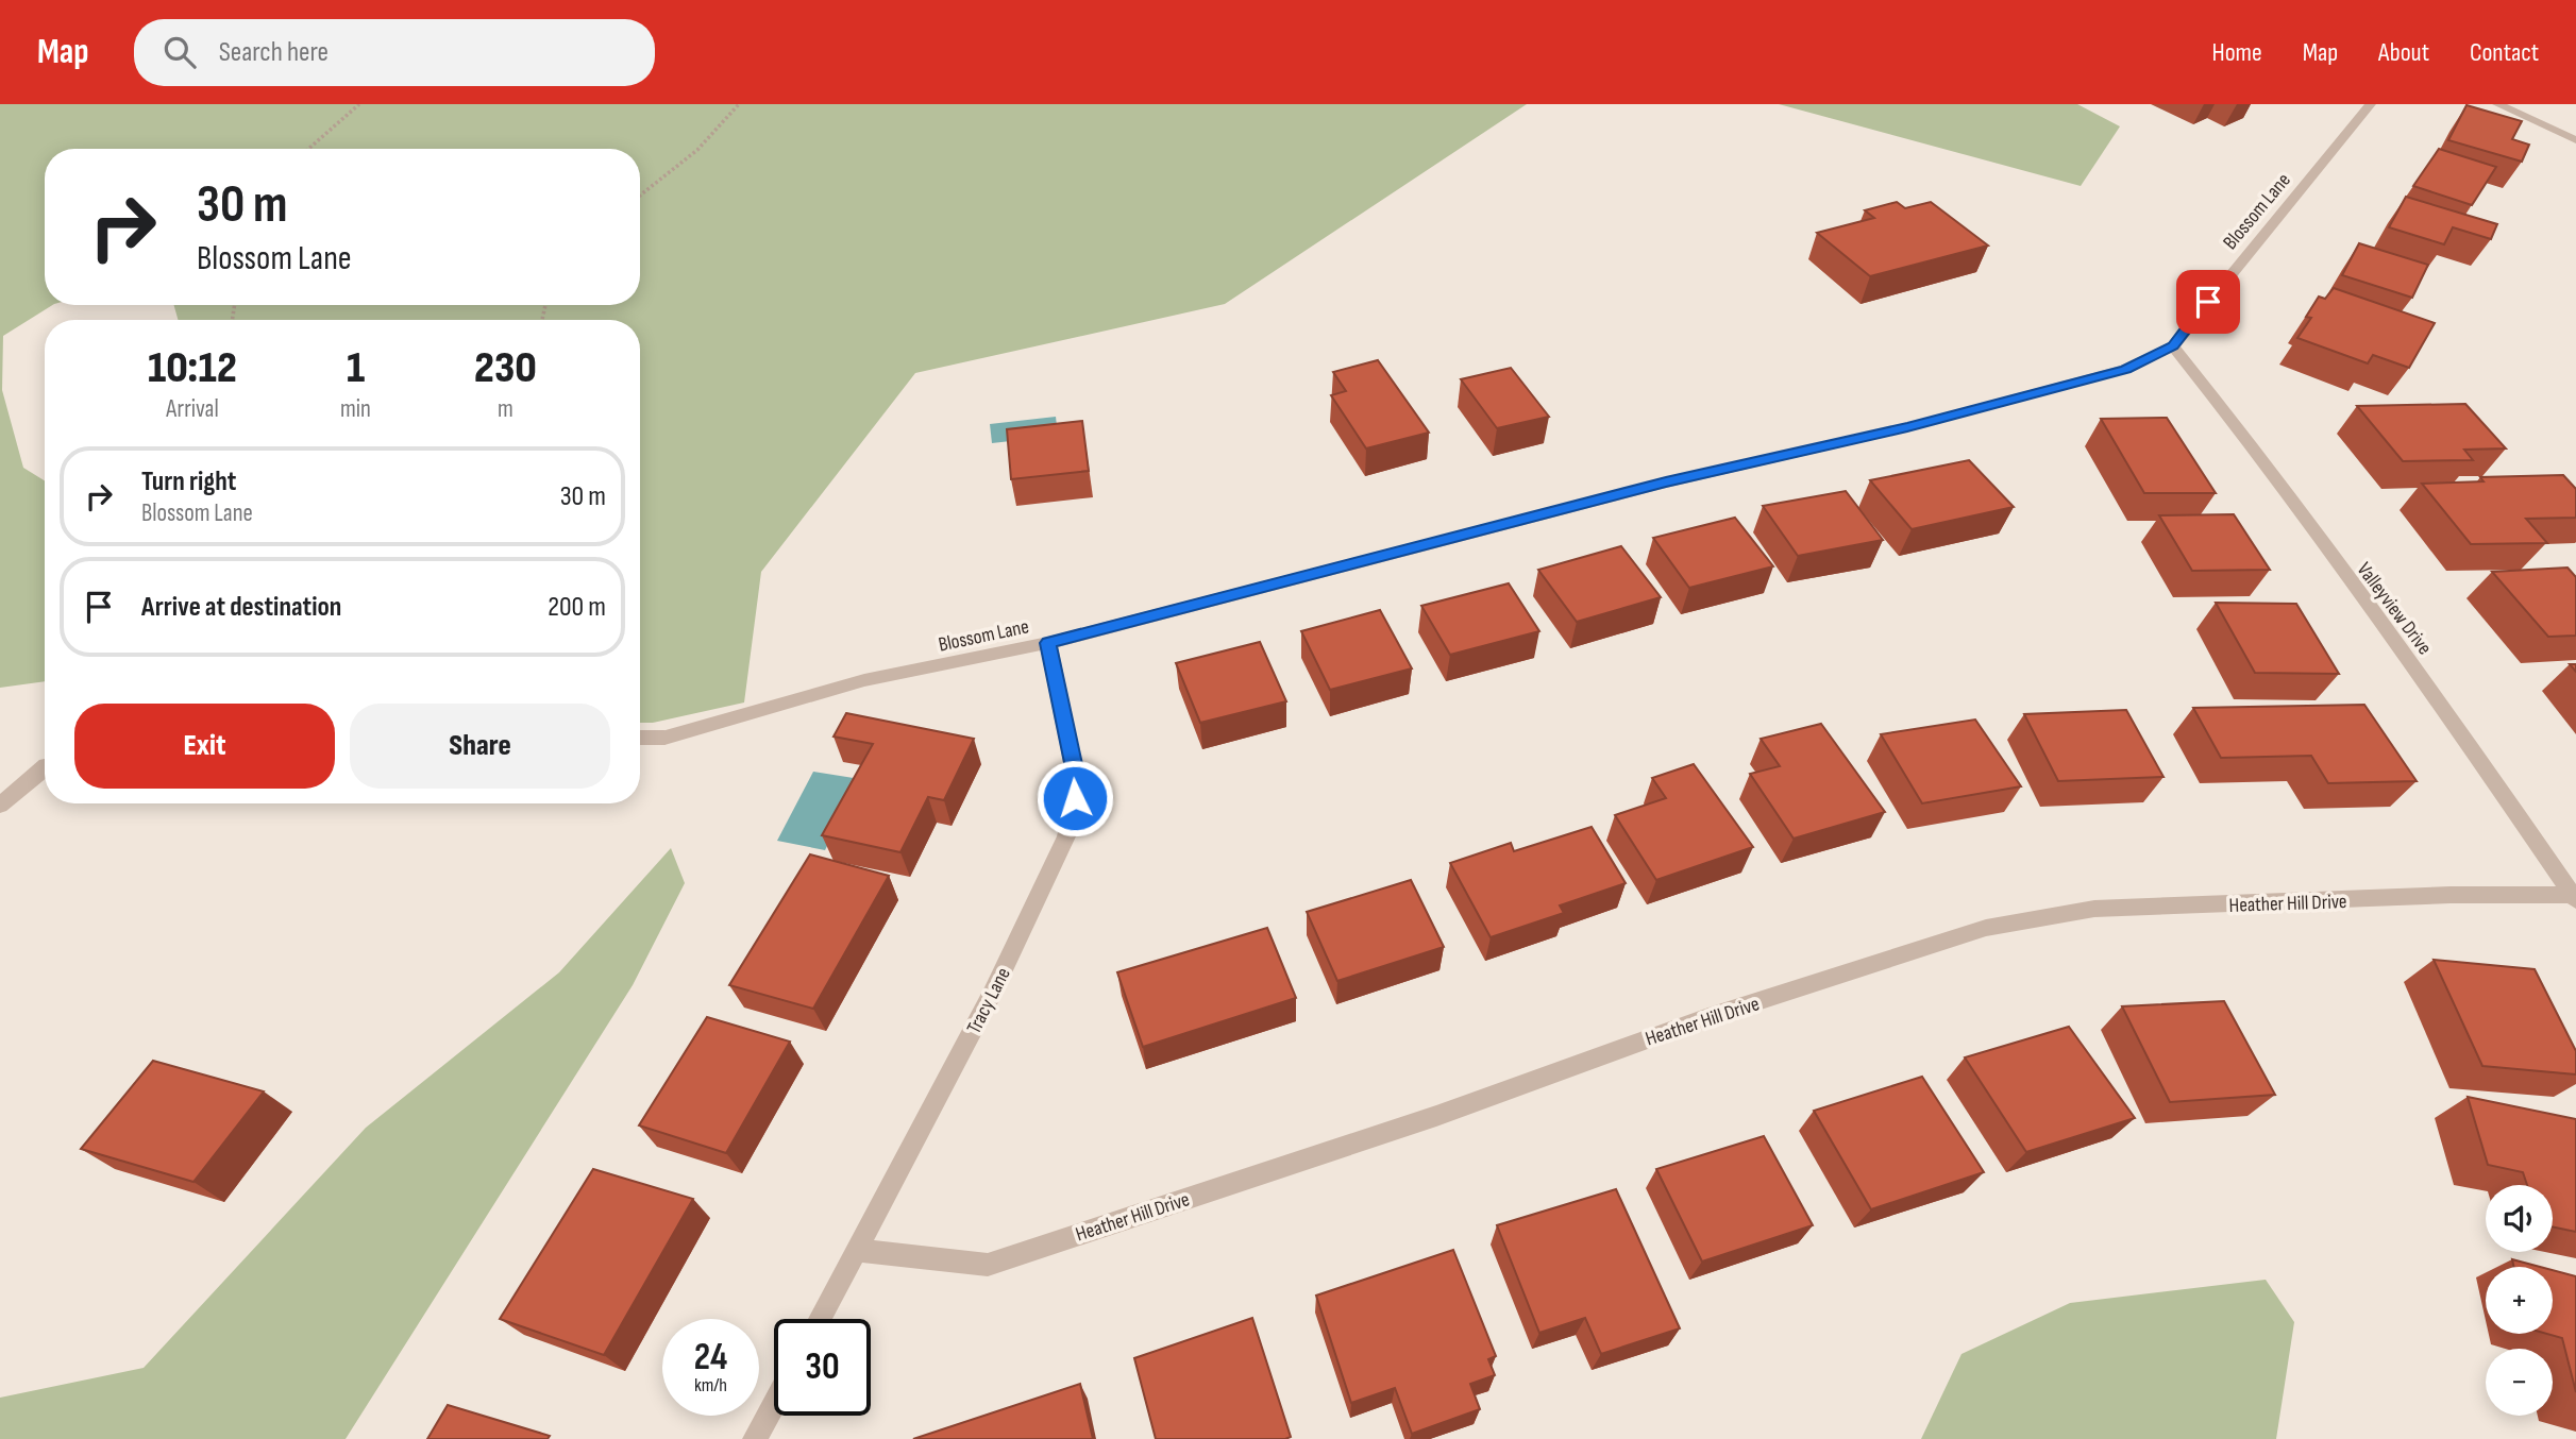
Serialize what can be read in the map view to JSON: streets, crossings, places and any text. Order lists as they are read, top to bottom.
{
  "streets": {
    "street": [
      "Blossom Lane",
      "Valleyview Drive",
      "Heather Hill Drive",
      "Tracy Lane"
    ]
  },
  "crossings": [
    ["Blossom Lane", "Valleyview Drive"],
    ["Blossom Lane", "Tracy Lane"],
    ["Valleyview Drive", "Heather Hill Drive"],
    ["Heather Hill Drive", "Tracy Lane"]
  ],
  "page": {
    "header": "Map",
    "search": "Search here",
    "nav": [
      "Home",
      "Map",
      "About",
      "Contact"
    ],
    "turn": ["30 m", "Blossom Lane"],
    "eta": [
      "10:12",
      "Arrival",
      "1",
      "min",
      "230",
      "m"
    ],
    "list": [
      {
        "name": "Turn right",
        "note": "Blossom Lane",
        "value": "30 m"
      },
      {
        "name": "Arrive at destination",
        "value": "200 m"
      }
    ],
    "buttons": ["Exit", "Share"],
    "map_buttons": ["+", "−"],
    "speed": "24 km/h",
    "limit": "30"
  }
}
